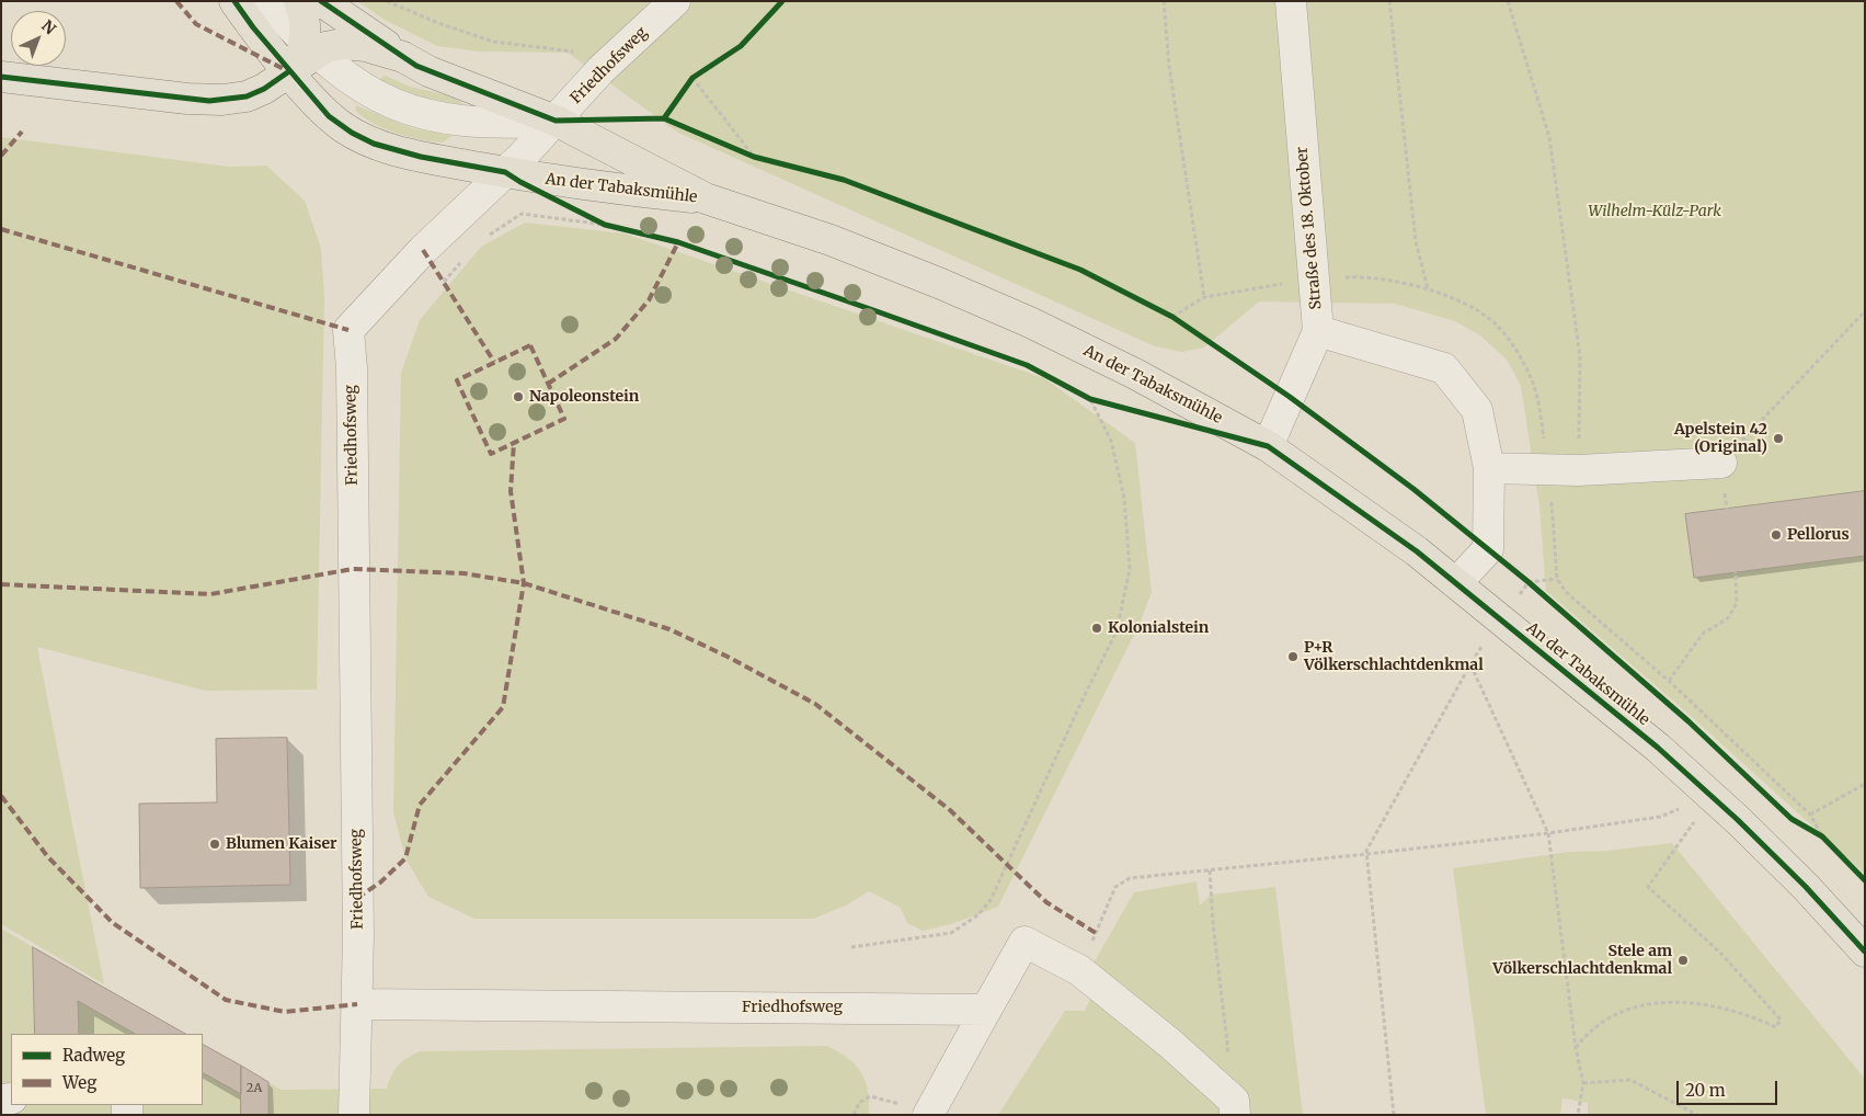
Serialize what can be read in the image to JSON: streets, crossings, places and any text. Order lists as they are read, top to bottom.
{
  "streets": {
    "main road": ["An der Tabaksmühle"],
    "street": ["Friedhofsweg", "Straße des 18. Oktober"]
  },
  "crossings": [
    ["Friedhofsweg", "An der Tabaksmühle"],
    ["An der Tabaksmühle", "Straße des 18. Oktober"]
  ],
  "parks": ["Wilhelm-Külz-Park"],
  "places": [
    "Napoleonstein",
    "Apelstein 42 (Original)",
    "Pellorus",
    "Kolonialstein",
    "P+R Völkerschlachtdenkmal",
    "Blumen Kaiser",
    "Stele am Völkerschlachtdenkmal"
  ],
  "house_numbers": ["2A"],
  "legend": ["Radweg", "Weg"],
  "scale_bar": "20 m",
  "north": "top right"
}
